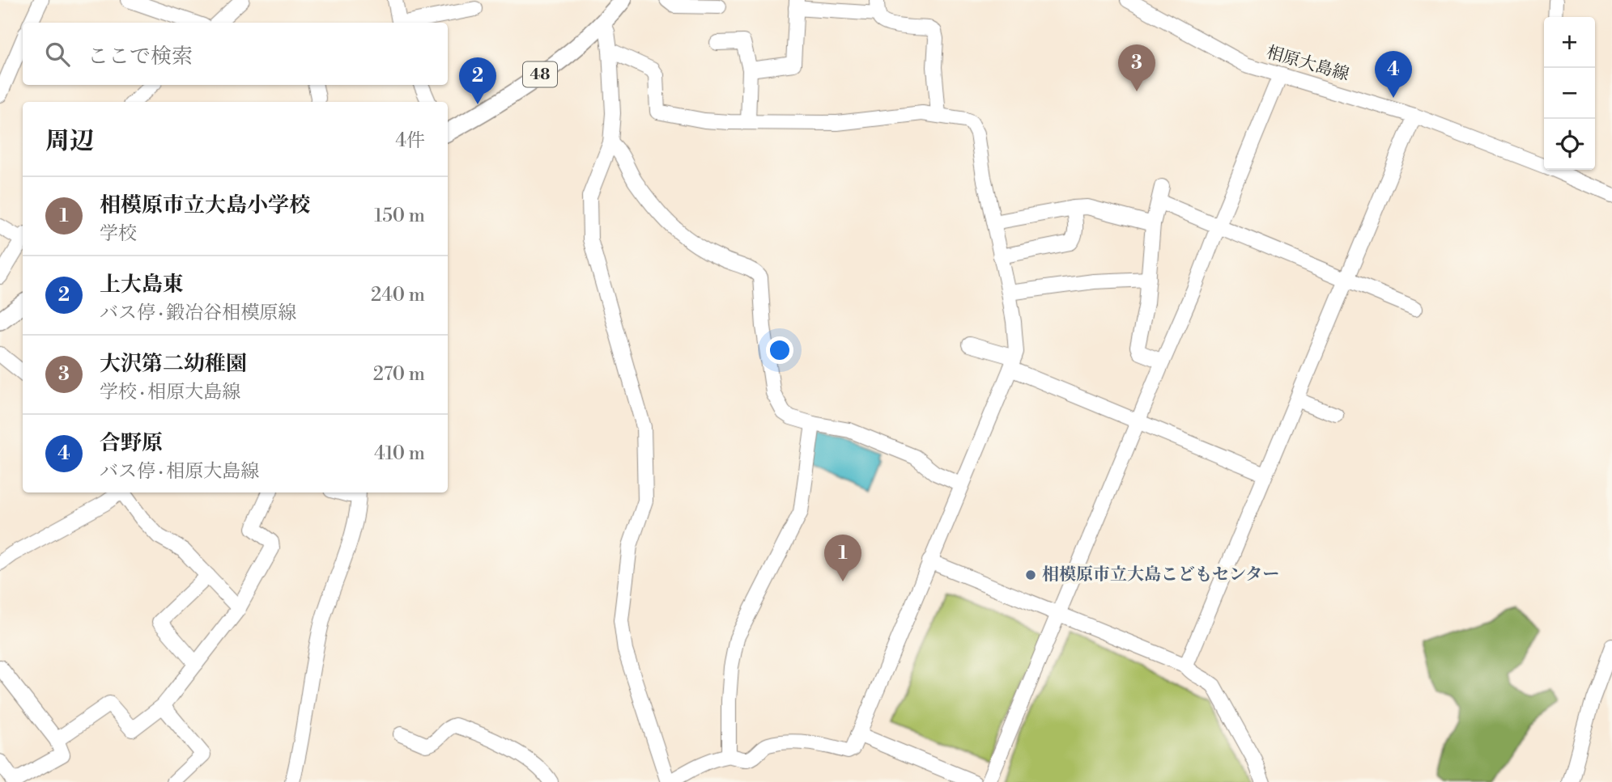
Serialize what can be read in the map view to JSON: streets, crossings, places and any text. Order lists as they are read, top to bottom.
{
  "streets": {
    "main road": ["48"],
    "street": ["相原大島線"]
  },
  "places": ["相模原市立大島こどもセンター"],
  "page": {
    "map_buttons": ["+", "−"],
    "search": "ここで検索",
    "pins": [
      "3",
      "4",
      "2",
      "1"
    ],
    "heading": ["周辺", "4件"],
    "list": [
      {
        "mark": "1",
        "name": "相模原市立大島小学校",
        "note": "学校",
        "value": "150 m"
      },
      {
        "mark": "2",
        "name": "上大島東",
        "note": "バス停 · 鍛冶谷相模原線",
        "value": "240 m"
      },
      {
        "mark": "3",
        "name": "大沢第二幼稚園",
        "note": "学校 · 相原大島線",
        "value": "270 m"
      },
      {
        "mark": "4",
        "name": "合野原",
        "note": "バス停 · 相原大島線",
        "value": "410 m"
      }
    ]
  }
}
